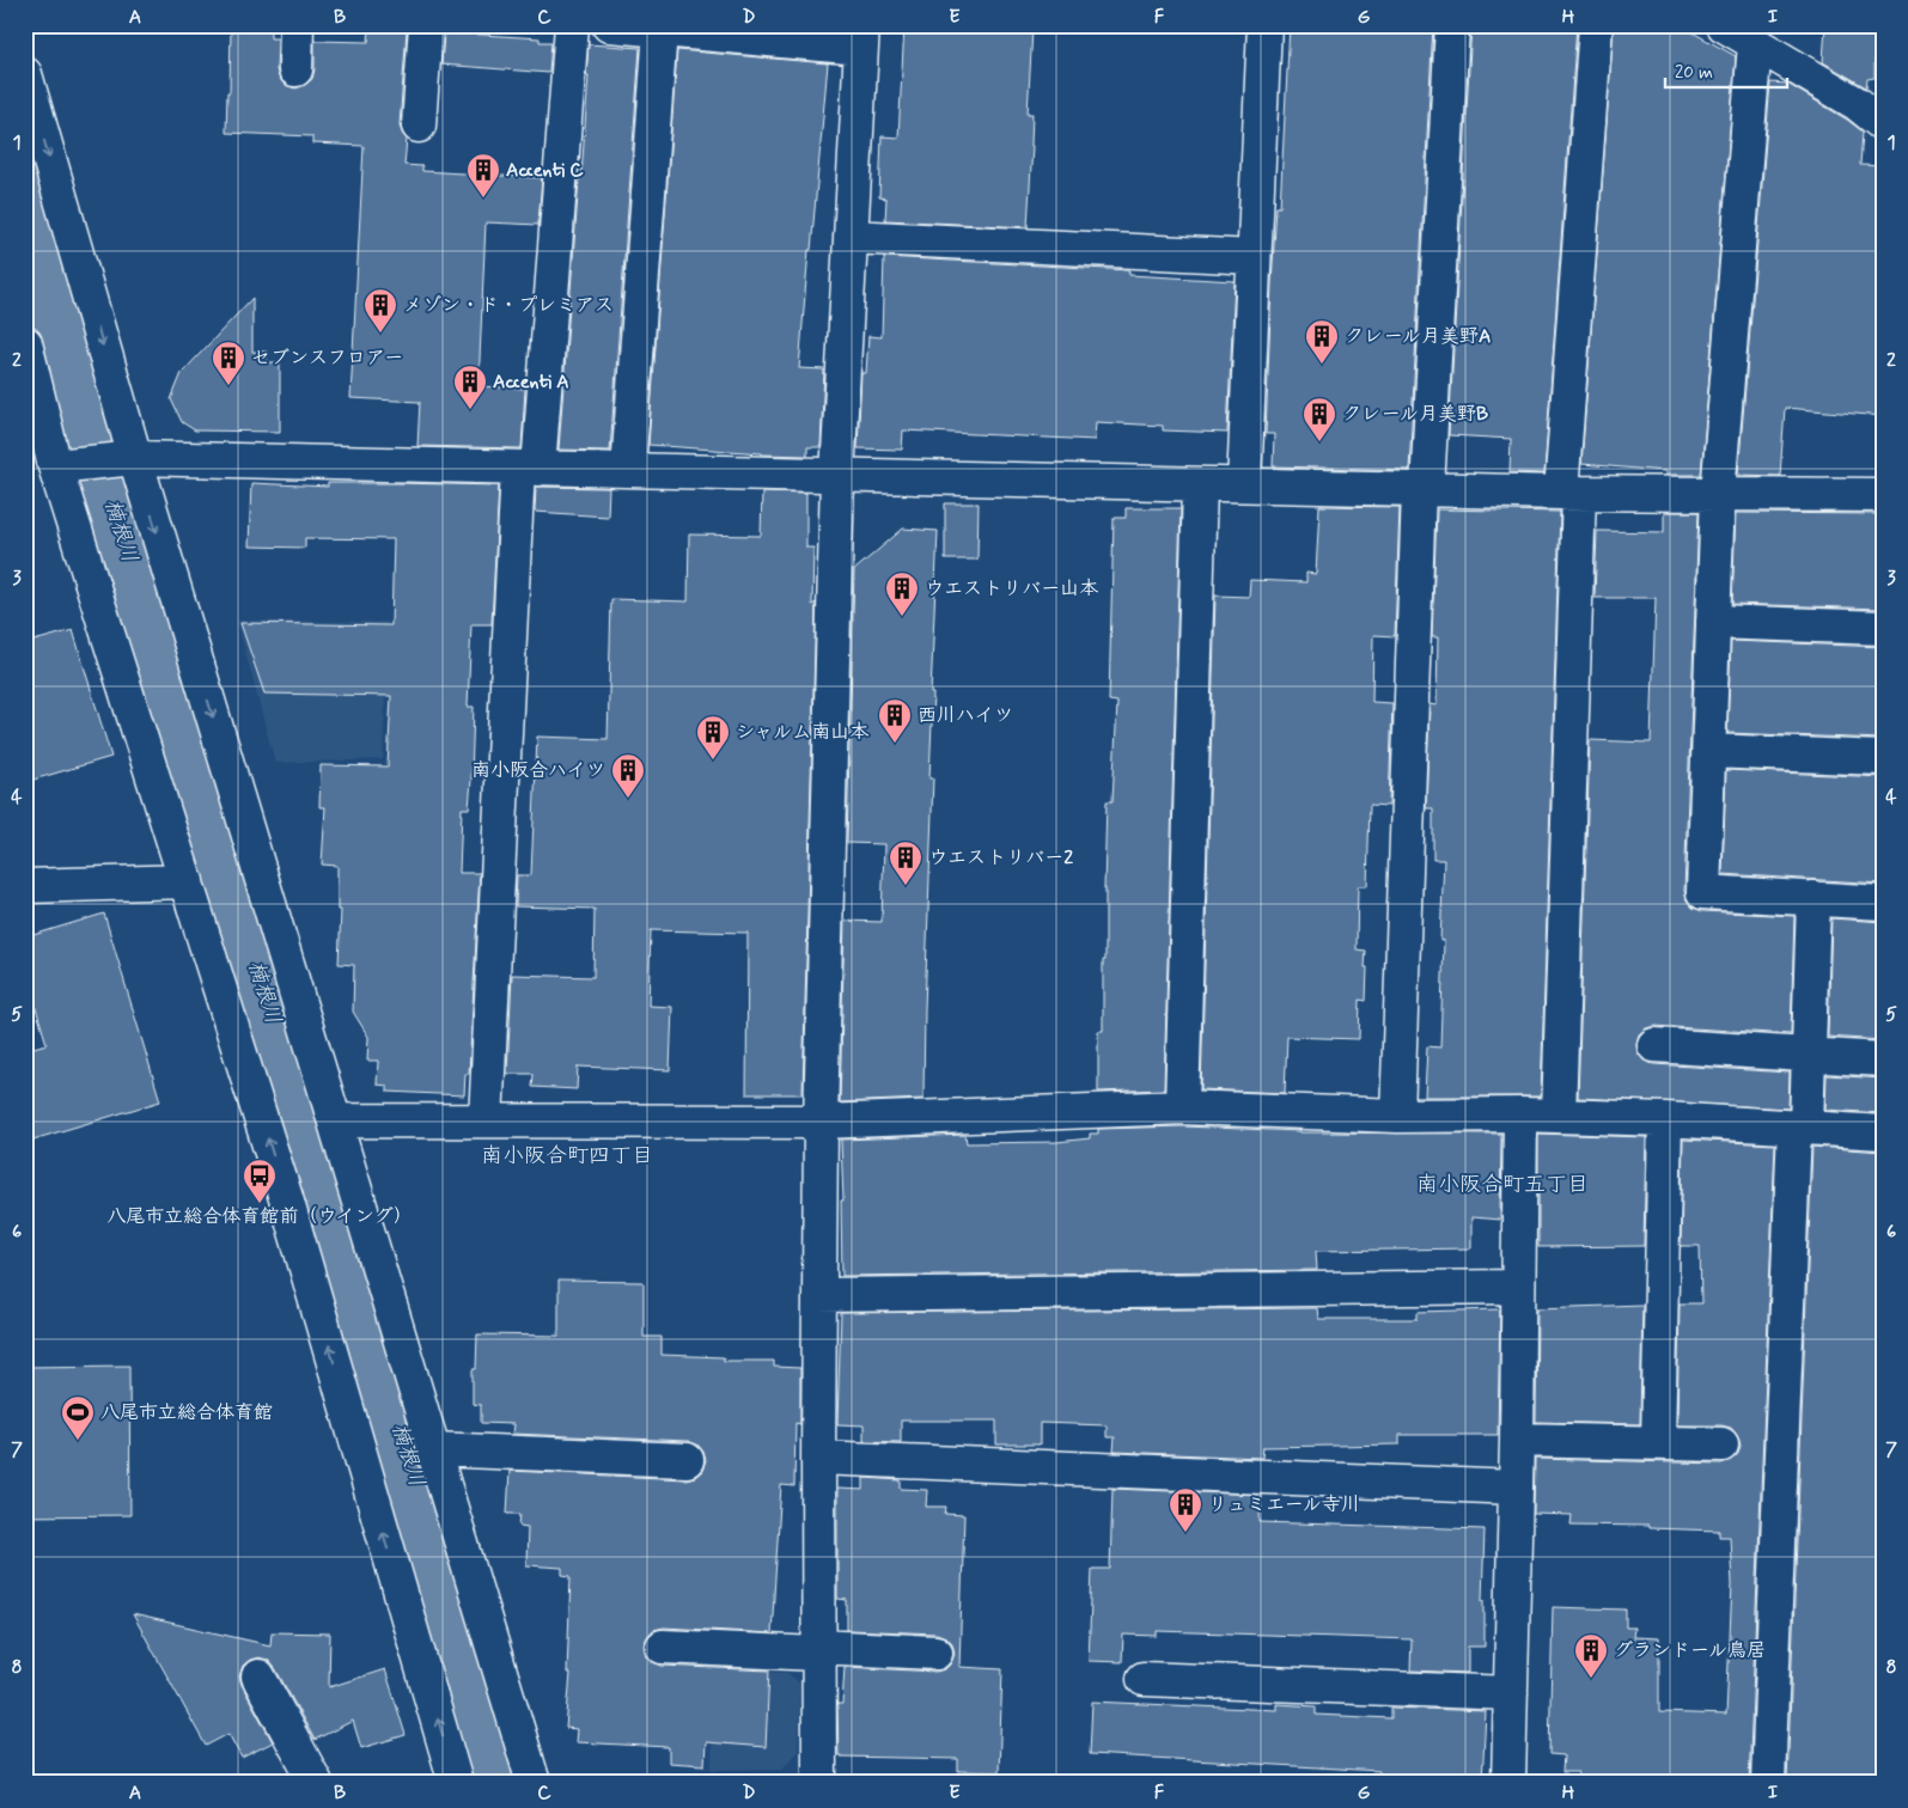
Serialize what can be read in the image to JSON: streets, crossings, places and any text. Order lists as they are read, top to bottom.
{
  "districts": ["南小阪合町四丁目", "南小阪合町五丁目"],
  "water": ["楠根川"],
  "places": {
    "building": [
      "Accenti C",
      "メゾン・ド・プレミアス",
      "クレール月美野A",
      "セブンスフロアー",
      "Accenti A",
      "クレール月美野B",
      "ウエストリバー山本",
      "西川ハイツ",
      "シャルム南山本",
      "南小阪合ハイツ",
      "ウエストリバー2",
      "リュミエール寺川",
      "グランドール鳥居"
    ],
    "bus stop": ["八尾市立総合体育館前（ウイング）"],
    "sports": ["八尾市立総合体育館"]
  },
  "scale_bar": "20 m",
  "grid": {
    "columns": [
      "A",
      "B",
      "C",
      "D",
      "E",
      "F",
      "G",
      "H",
      "I"
    ],
    "rows": [
      "1",
      "2",
      "3",
      "4",
      "5",
      "6",
      "7",
      "8"
    ]
  }
}
